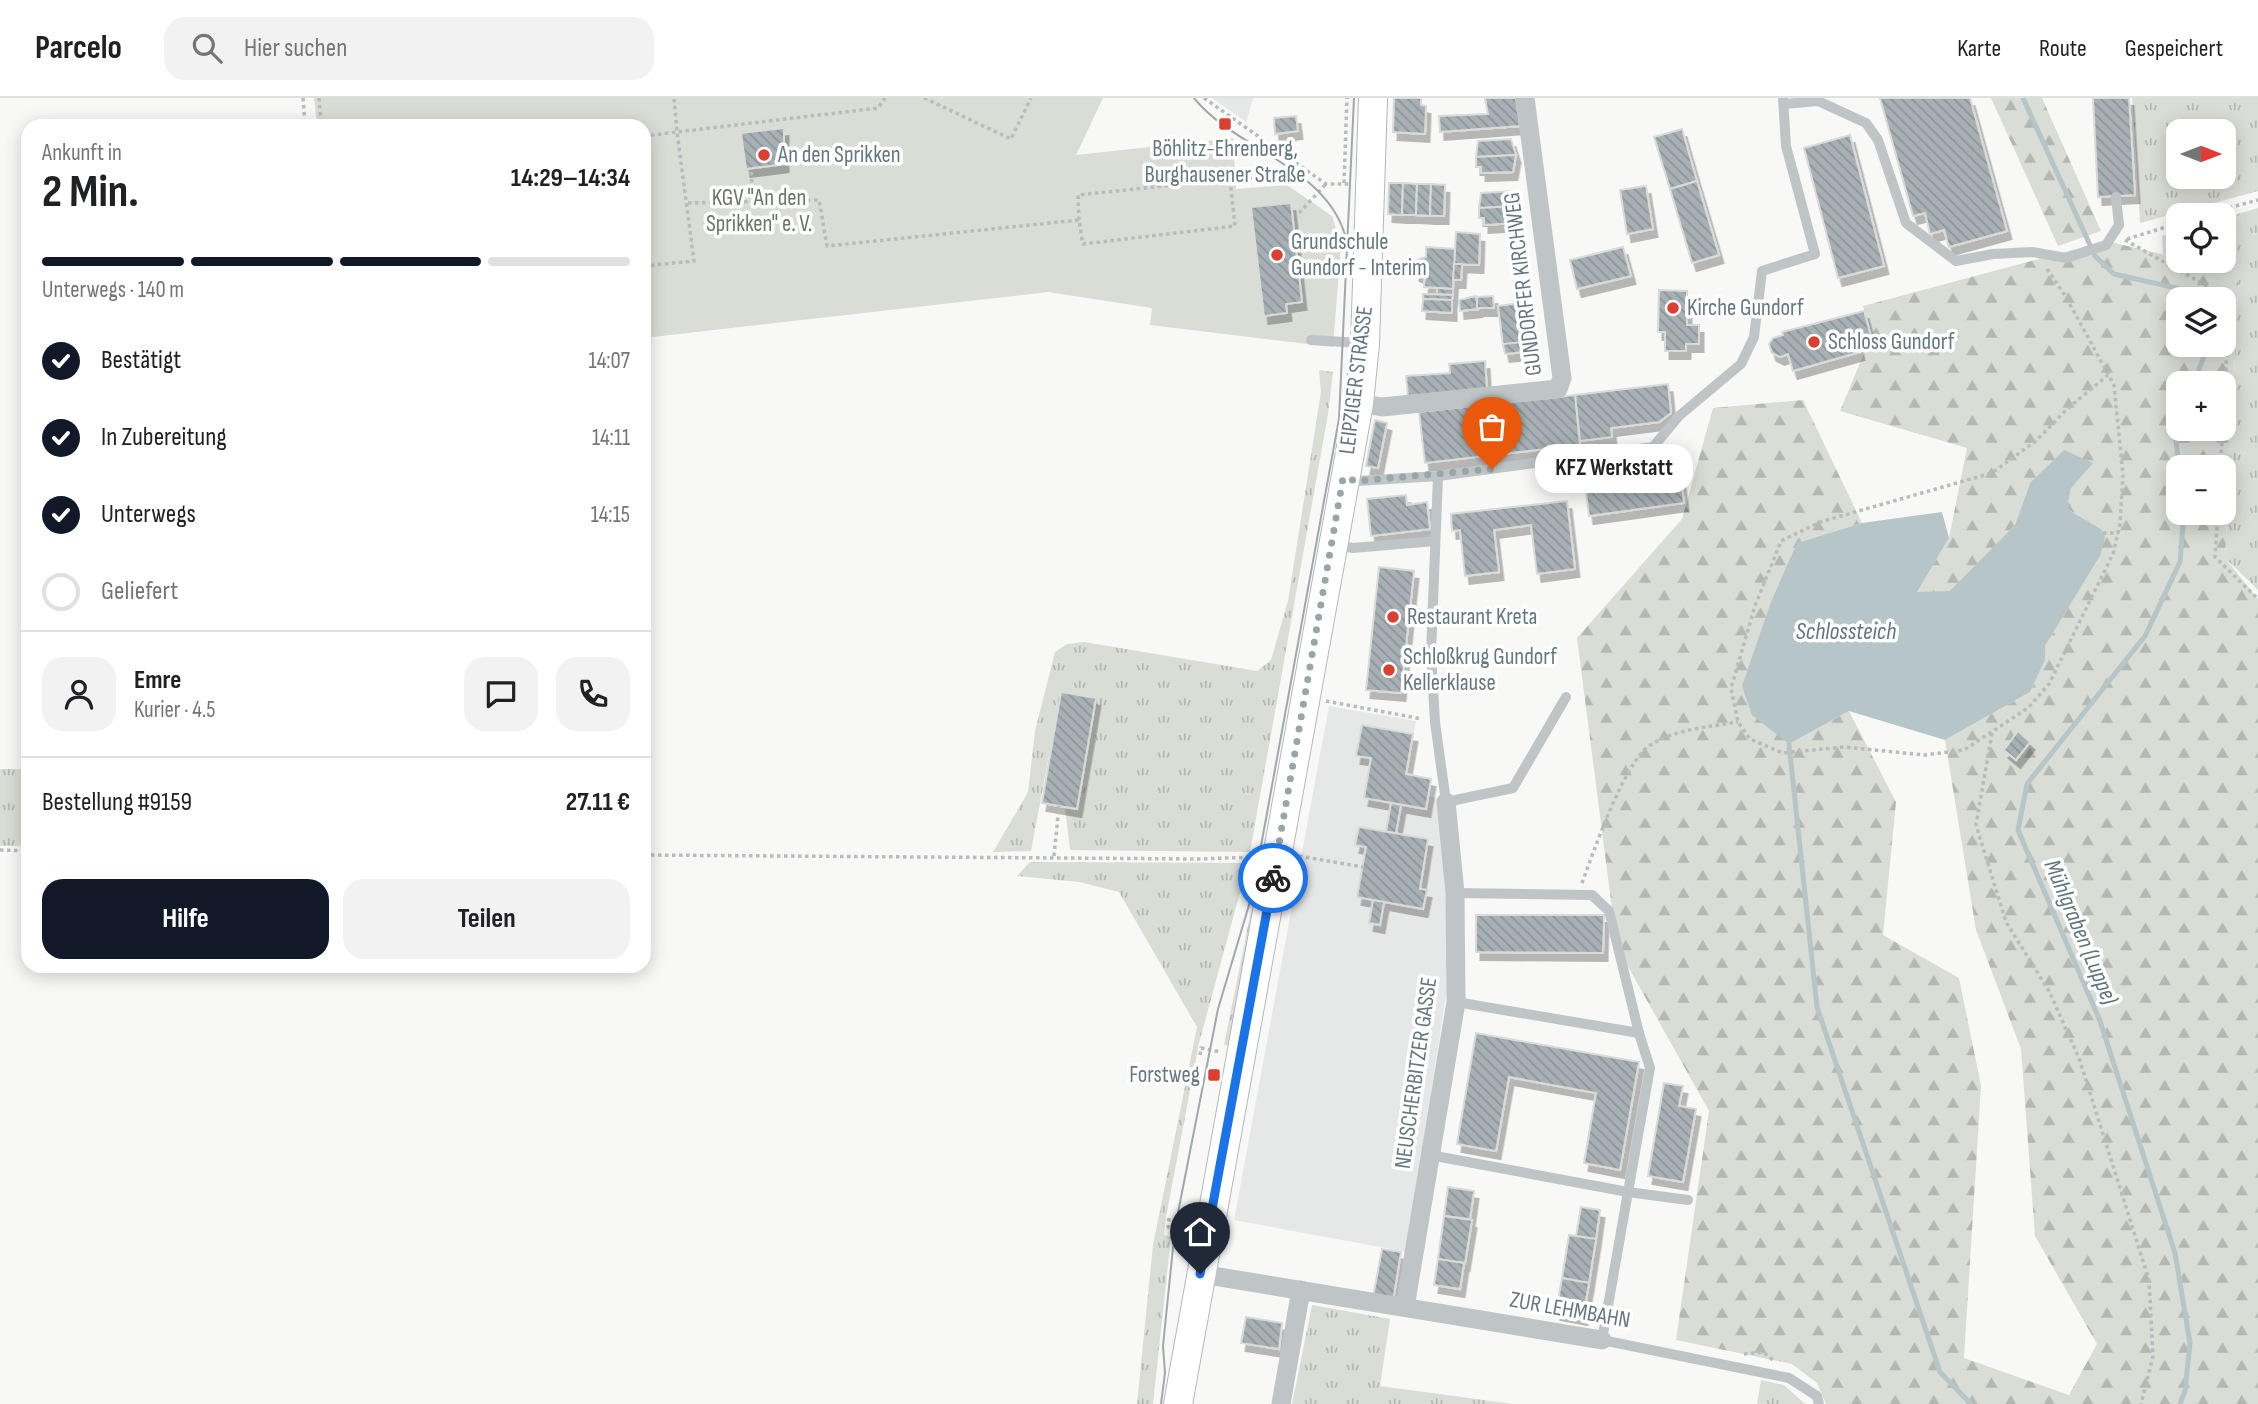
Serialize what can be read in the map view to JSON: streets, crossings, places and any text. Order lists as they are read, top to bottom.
{
  "streets": {
    "street": [
      "GUNDORFER KIRCHWEG",
      "LEIPZIGER STRASSE",
      "NEUSCHERBITZER GASSE",
      "ZUR LEHMBAHN"
    ]
  },
  "crossings": [
    ["GUNDORFER KIRCHWEG", "LEIPZIGER STRASSE"],
    ["LEIPZIGER STRASSE", "ZUR LEHMBAHN"],
    ["NEUSCHERBITZER GASSE", "ZUR LEHMBAHN"]
  ],
  "water": ["Schlossteich", "Mühlgraben (Luppe)"],
  "parks": ["KGV \"An den Sprikken\" e. V."],
  "places": {
    "transit": ["Böhlitz-Ehrenberg, Burghausener Straße", "Forstweg"],
    "other": [
      "An den Sprikken",
      "Grundschule Gundorf - Interim",
      "Kirche Gundorf",
      "Schloss Gundorf",
      "KFZ Werkstatt",
      "Restaurant Kreta",
      "Schloßkrug Gundorf Kellerklause"
    ]
  },
  "north": "right",
  "page": {
    "header": "Parcelo",
    "search": "Hier suchen",
    "nav": ["Karte", "Route", "Gespeichert"],
    "map_buttons": ["+", "−"],
    "heading": ["2 Min.", "Ankunft in", "14:29–14:34"],
    "panel": [
      "Emre",
      "Kurier · 4.5",
      "Bestellung #9159",
      "27.11 €"
    ],
    "bar": "Unterwegs · 140 m",
    "list": [
      ["Bestätigt", "14:07"],
      ["In Zubereitung", "14:11"],
      ["Unterwegs", "14:15"],
      "Geliefert"
    ],
    "bubble": "KFZ Werkstatt",
    "buttons": ["Hilfe", "Teilen"]
  }
}
